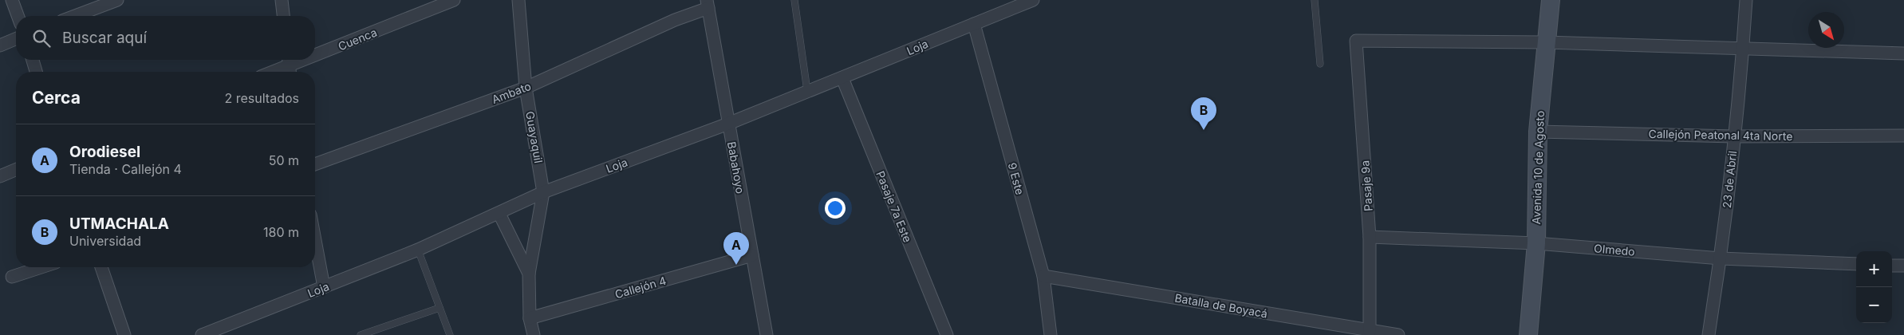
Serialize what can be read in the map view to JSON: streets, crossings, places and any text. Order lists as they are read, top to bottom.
{
  "streets": {
    "street": [
      "Cuenca",
      "Loja",
      "Ambato",
      "Callejón Peatonal 4ta Norte",
      "Guayaquil",
      "Babahoyo",
      "Avenida 10 de Agosto",
      "9 Este",
      "23 de Abril",
      "Pasaje 9a",
      "Pasaje 7a Este",
      "Olmedo",
      "Callejón 4",
      "Batalla de Boyacá"
    ]
  },
  "crossings": [
    ["Loja", "Guayaquil"],
    ["Loja", "Babahoyo"],
    ["Loja", "9 Este"],
    ["Loja", "Pasaje 7a Este"],
    ["Ambato", "Guayaquil"],
    ["Ambato", "Babahoyo"],
    ["Callejón Peatonal 4ta Norte", "Avenida 10 de Agosto"],
    ["Callejón Peatonal 4ta Norte", "23 de Abril"],
    ["Guayaquil", "Callejón 4"],
    ["Babahoyo", "Callejón 4"],
    ["Avenida 10 de Agosto", "Pasaje 9a"],
    ["Avenida 10 de Agosto", "Olmedo"],
    ["9 Este", "Batalla de Boyacá"],
    ["23 de Abril", "Olmedo"],
    ["Pasaje 9a", "Olmedo"],
    ["Pasaje 9a", "Batalla de Boyacá"]
  ],
  "north": "bottom right",
  "page": {
    "search": "Buscar aquí",
    "heading": ["Cerca", "2 resultados"],
    "pins": ["B", "A"],
    "list": [
      {
        "mark": "A",
        "name": "Orodiesel",
        "note": "Tienda · Callejón 4",
        "value": "50 m"
      },
      {
        "mark": "B",
        "name": "UTMACHALA",
        "note": "Universidad",
        "value": "180 m"
      }
    ],
    "map_buttons": ["+", "−"]
  }
}
